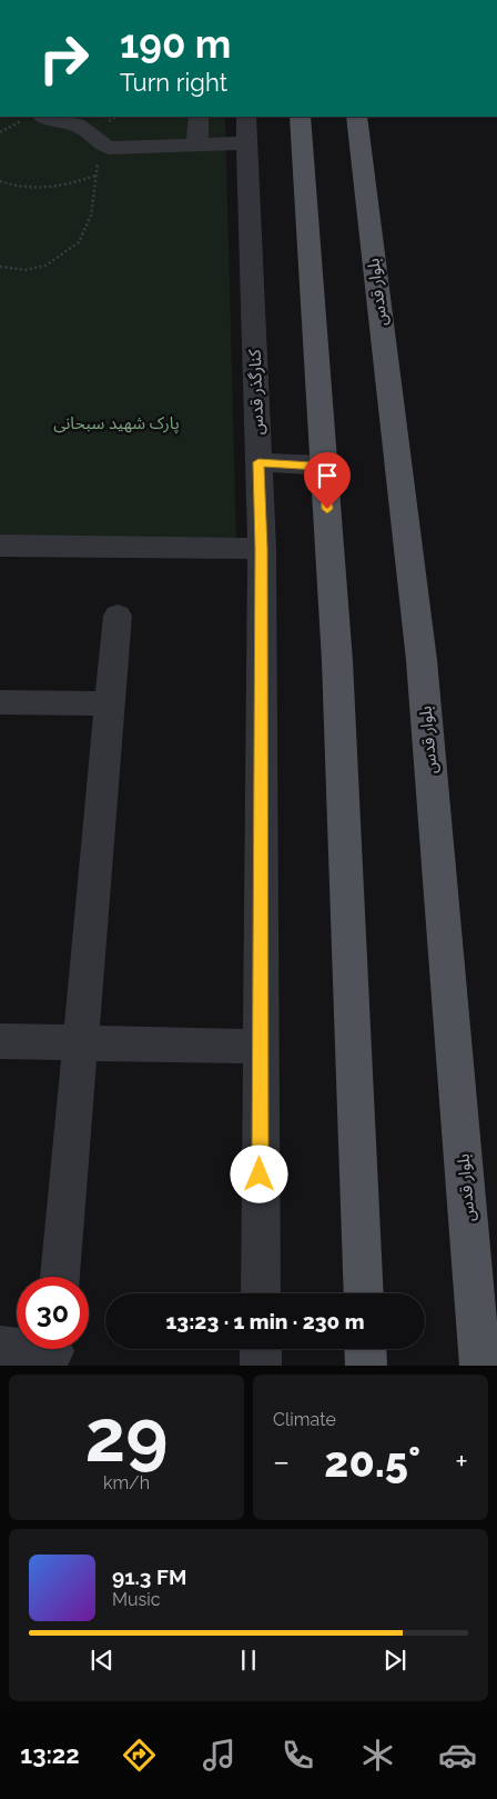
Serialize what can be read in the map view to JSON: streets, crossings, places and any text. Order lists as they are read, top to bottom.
{
  "streets": {
    "main road": ["بلوار قدس"],
    "street": ["کنارگذر قدس"]
  },
  "parks": ["پارک شهید سبحانی"],
  "page": {
    "turn": ["190 m", "Turn right"],
    "limit": "30",
    "trip": "13:23 · 1 min · 230 m",
    "tile": [
      ["29", "km/h"],
      "Climate"
    ],
    "heat": ["−", "20.5°", "+"],
    "song": ["91.3 FM", "Music"],
    "tabs": "13:22"
  }
}
